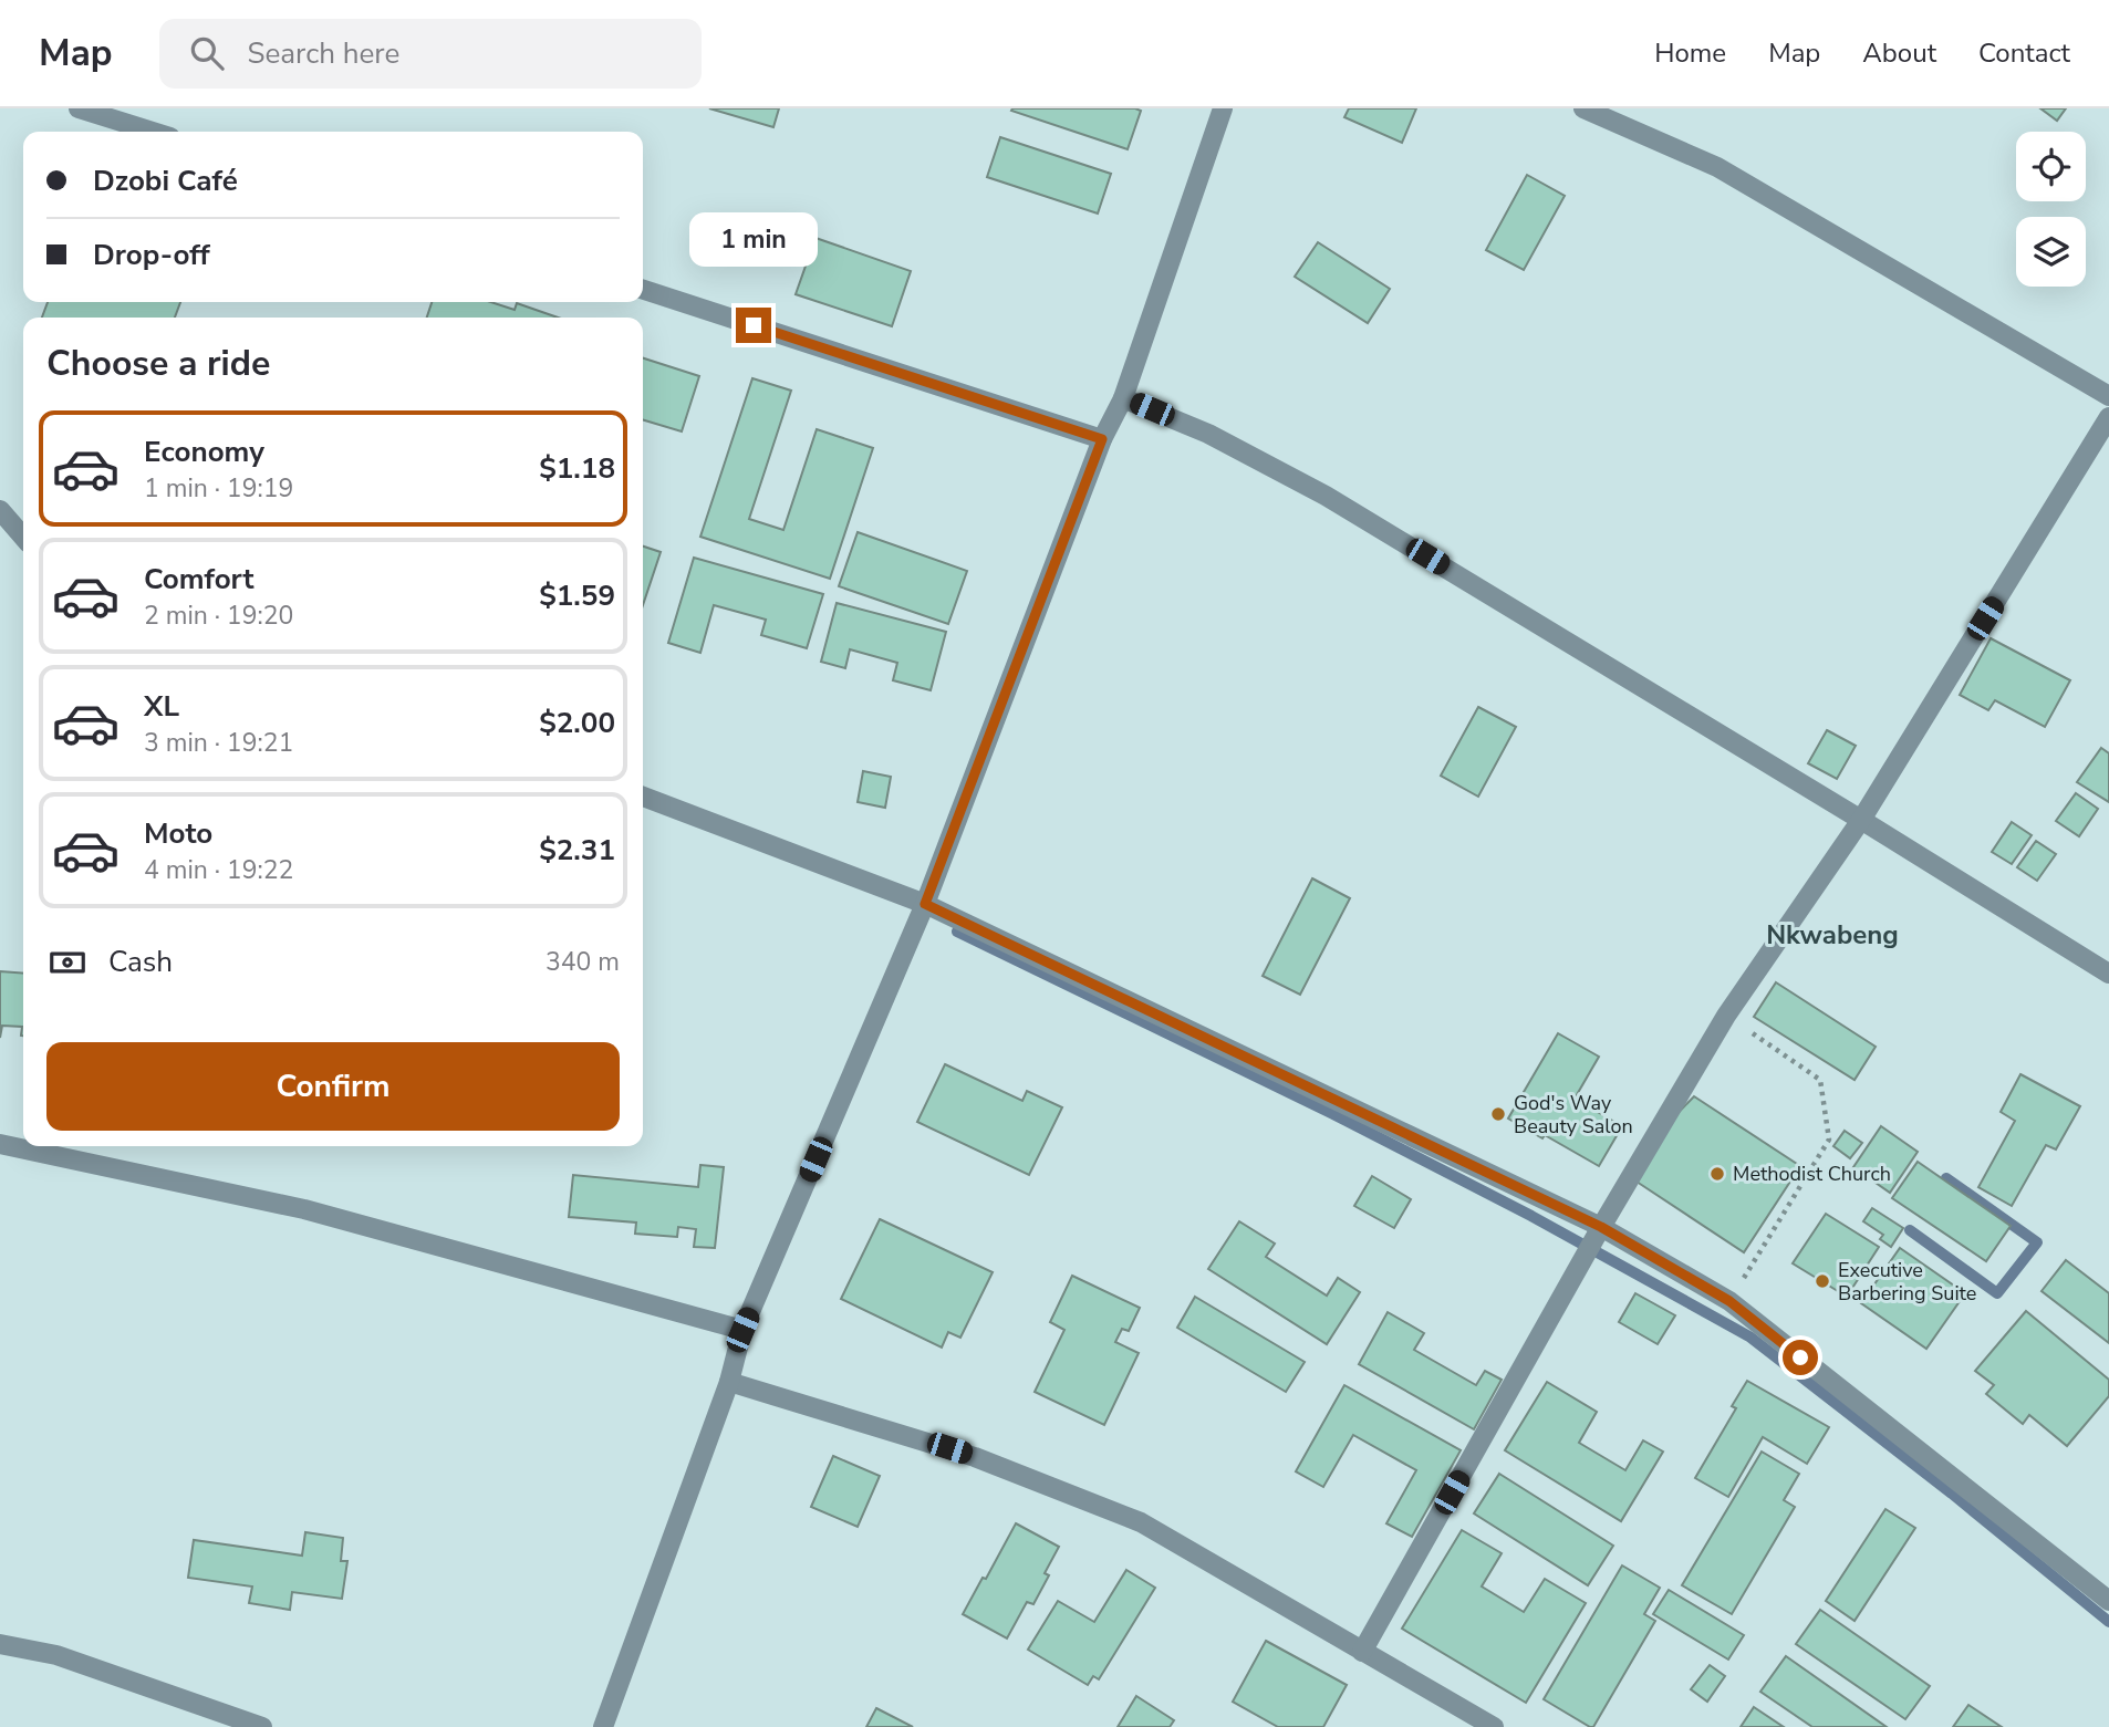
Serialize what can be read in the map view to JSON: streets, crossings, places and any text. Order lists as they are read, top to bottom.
{
  "districts": ["Nkwabeng"],
  "places": ["God's Way Beauty Salon", "Methodist Church", "Executive Barbering Suite"],
  "page": {
    "header": "Map",
    "search": "Search here",
    "nav": [
      "Home",
      "Map",
      "About",
      "Contact"
    ],
    "banner": ["Dzobi Café", "Drop-off"],
    "bubble": "1 min",
    "heading": "Choose a ride",
    "list": [
      {
        "name": "Economy",
        "note": "1 min · 19:19",
        "value": "$1.18"
      },
      {
        "name": "Comfort",
        "note": "2 min · 19:20",
        "value": "$1.59"
      },
      {
        "name": "XL",
        "note": "3 min · 19:21",
        "value": "$2.00"
      },
      {
        "name": "Moto",
        "note": "4 min · 19:22",
        "value": "$2.31"
      }
    ],
    "pay": ["Cash", "340 m"],
    "buttons": "Confirm"
  }
}
